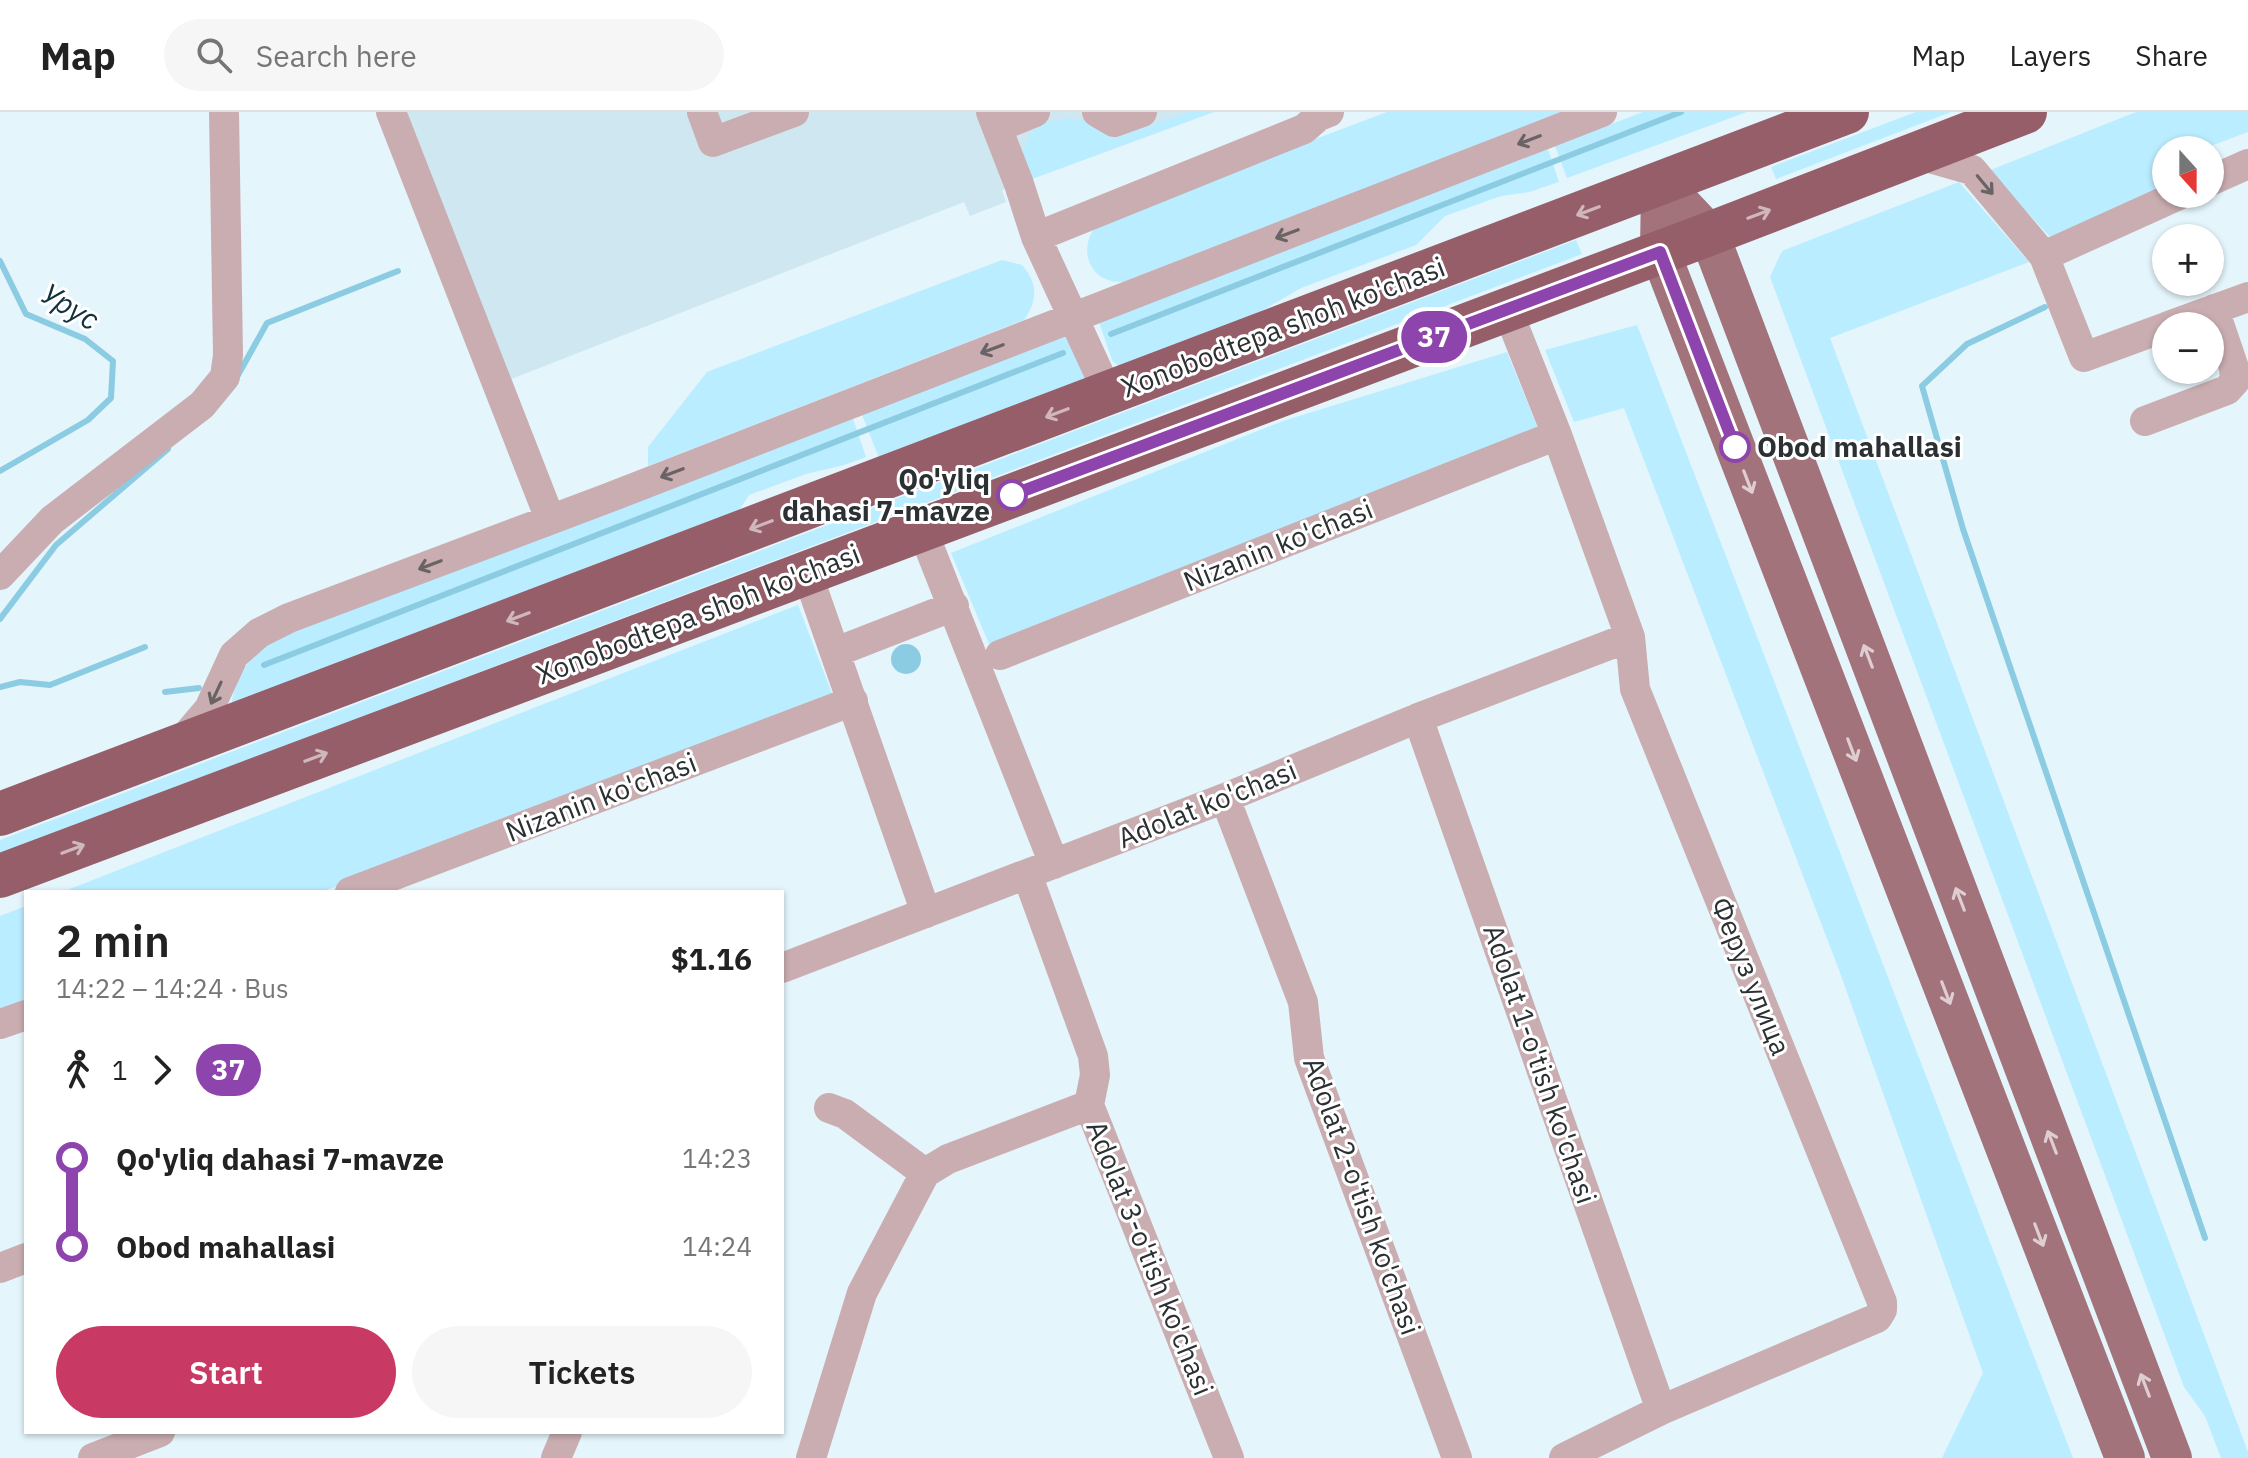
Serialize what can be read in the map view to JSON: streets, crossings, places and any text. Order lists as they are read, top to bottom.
{
  "streets": {
    "highway": ["Xonobodtepa shoh ko'chasi"],
    "street": [
      "Nizanin ko'chasi",
      "Adolat ko'chasi",
      "Феруз улица",
      "Adolat 1-o'tish ko'chasi",
      "Adolat 2-o'tish ko'chasi",
      "Adolat 3-o'tish ko'chasi"
    ]
  },
  "crossings": [
    ["Xonobodtepa shoh ko'chasi", "Феруз улица"],
    ["Xonobodtepa shoh ko'chasi", "Adolat 3-o'tish ko'chasi"],
    ["Nizanin ko'chasi", "Феруз улица"],
    ["Adolat ko'chasi", "Феруз улица"],
    ["Adolat ko'chasi", "Adolat 1-o'tish ko'chasi"],
    ["Adolat ko'chasi", "Adolat 2-o'tish ko'chasi"],
    ["Adolat ko'chasi", "Adolat 3-o'tish ko'chasi"],
    ["Феруз улица", "Adolat 1-o'tish ko'chasi"]
  ],
  "water": ["Урус"],
  "places": ["Obod mahallasi", "Qo'yliq dahasi 7-mavze"],
  "lines": ["bus line 37"],
  "north": "bottom",
  "page": {
    "header": "Map",
    "search": "Search here",
    "nav": ["Map", "Layers", "Share"],
    "on_map": "37",
    "map_buttons": ["+", "−"],
    "heading": ["2 min", "14:22 – 14:24 · Bus", "$1.16"],
    "legs": ["1", "37"],
    "list": [
      {
        "name": "Qo'yliq dahasi 7-mavze",
        "value": "14:23"
      },
      {
        "name": "Obod mahallasi",
        "value": "14:24"
      }
    ],
    "buttons": ["Start", "Tickets"]
  }
}
